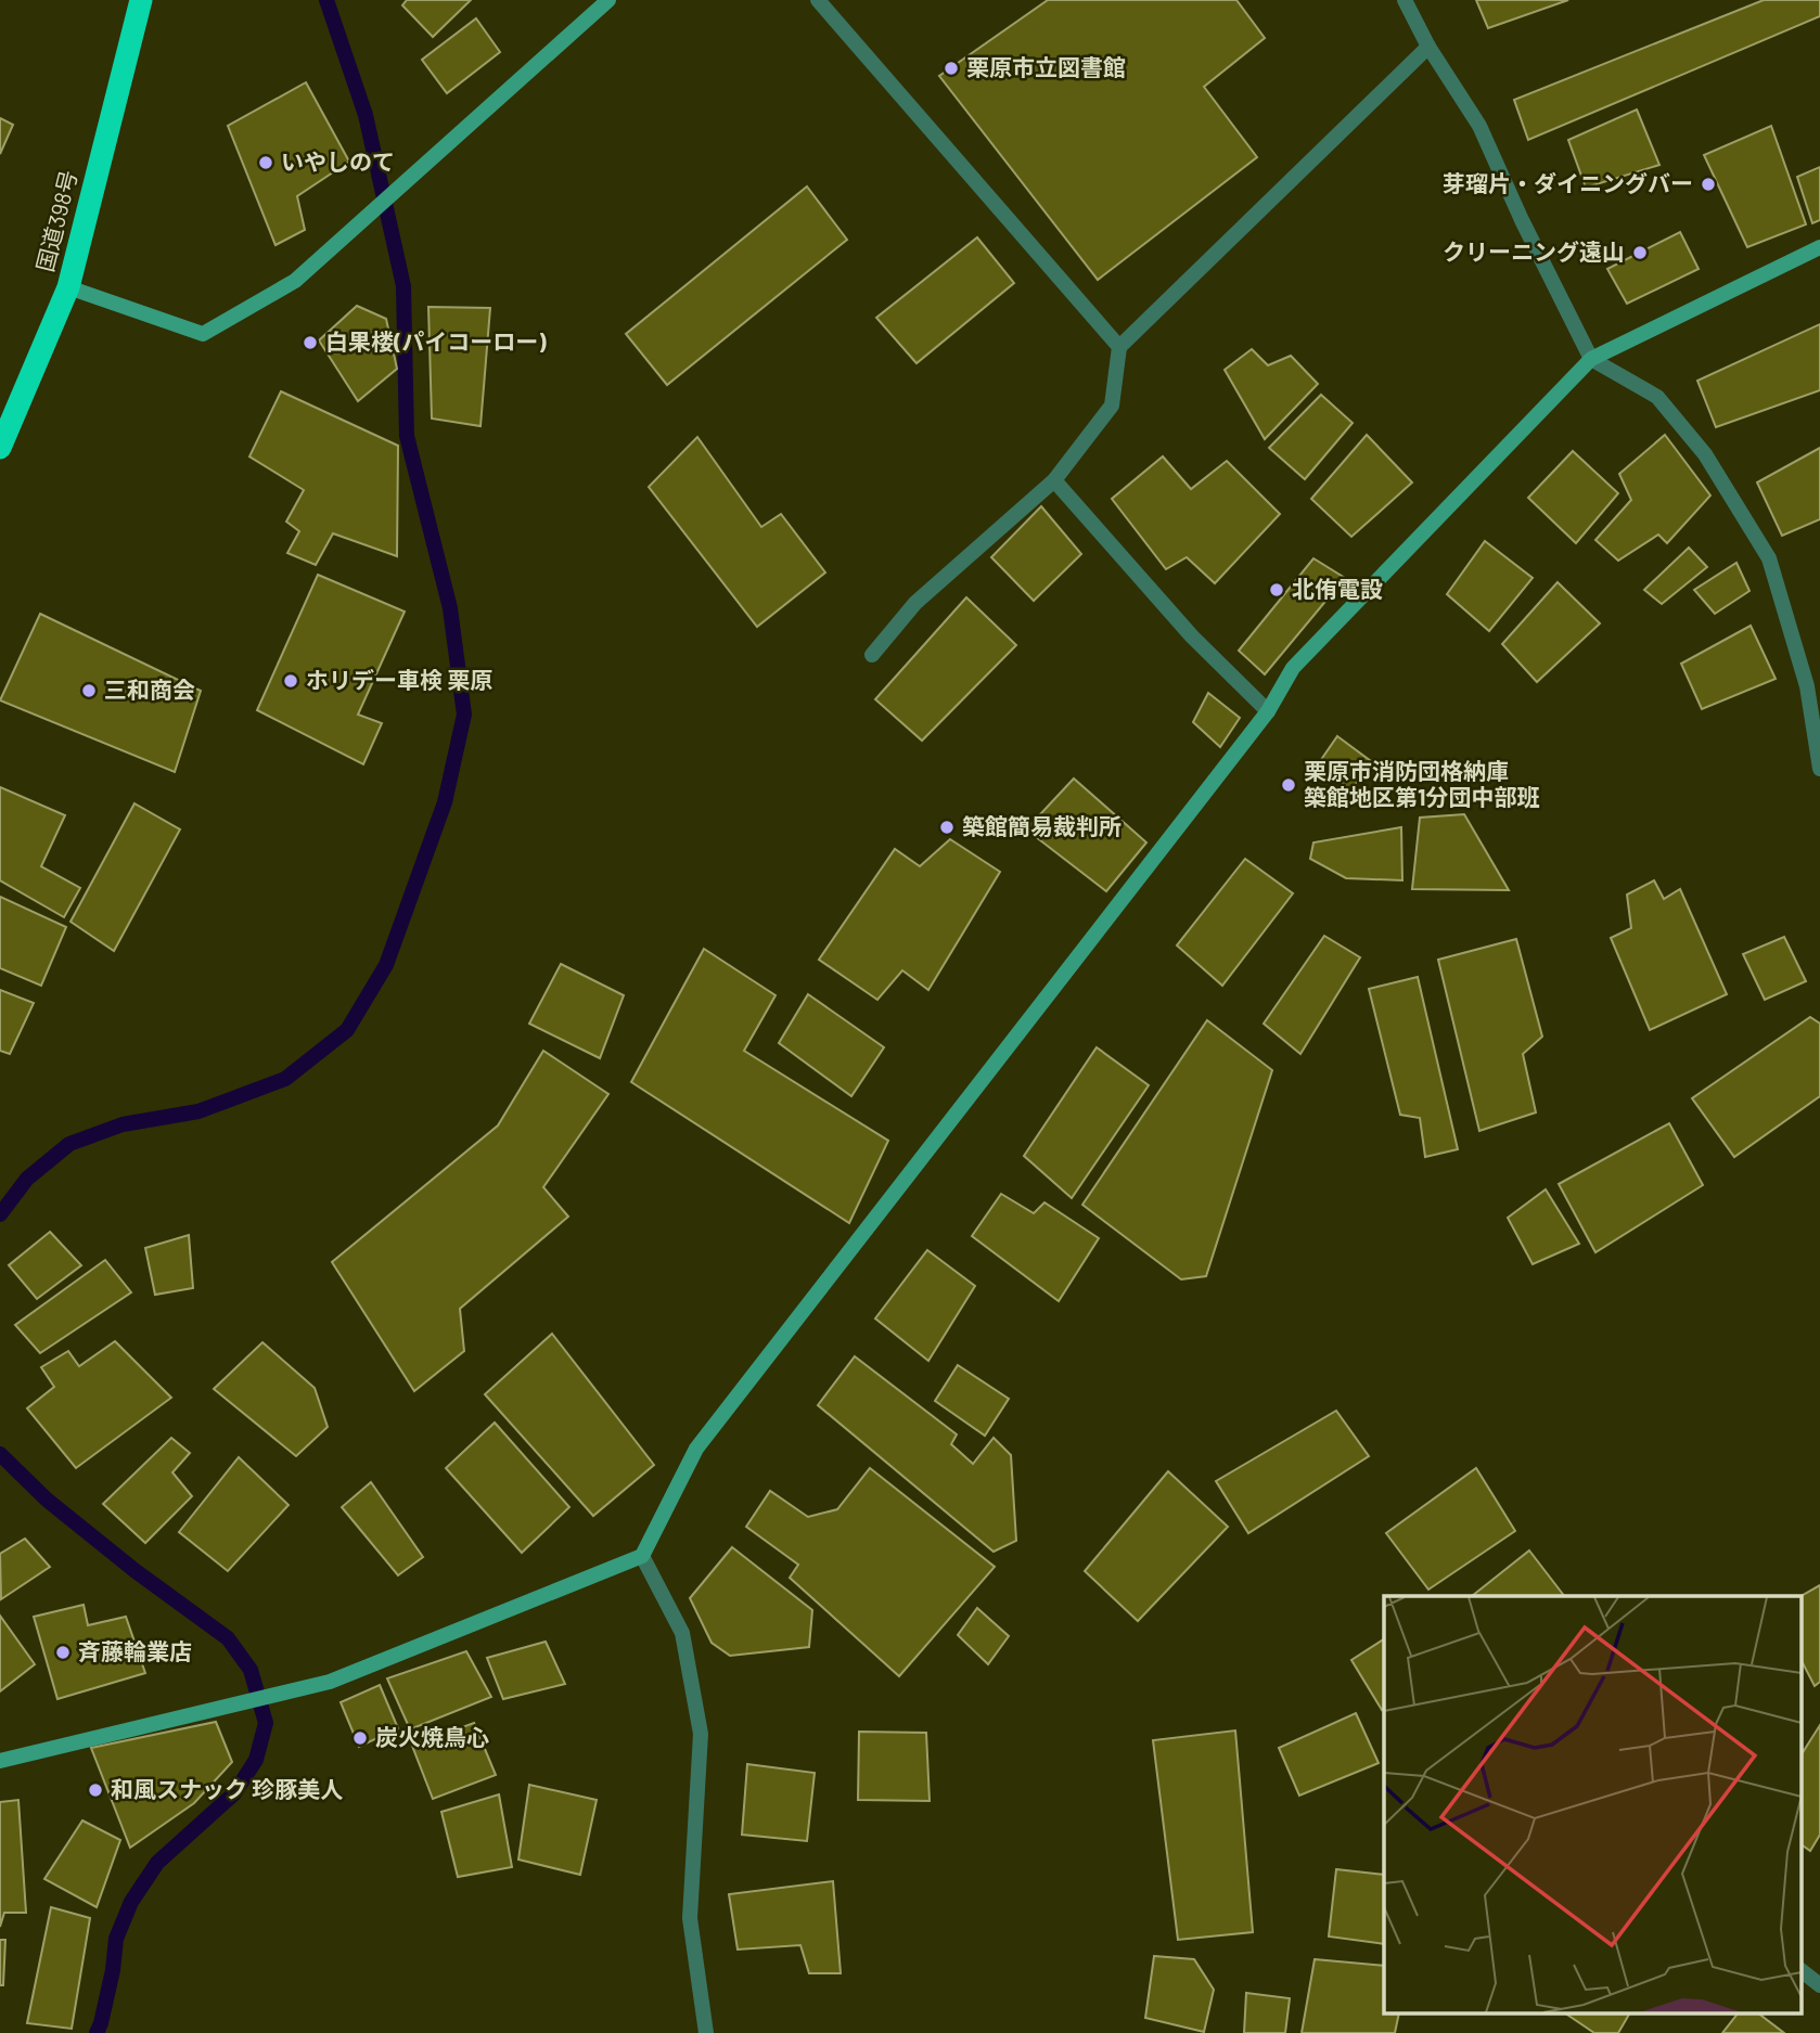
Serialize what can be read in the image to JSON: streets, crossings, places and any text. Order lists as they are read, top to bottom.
{
  "streets": {
    "highway": ["国道398号"]
  },
  "places": [
    "栗原市立図書館",
    "いやしのて",
    "芽瑠片・ダイニングバー",
    "クリーニング遠山",
    "白果楼(パイコーロー)",
    "北侑電設",
    "ホリデー車検 栗原",
    "三和商会",
    "栗原市消防団格納庫 築館地区第1分団中部班",
    "築館簡易裁判所",
    "斉藤輪業店",
    "炭火焼鳥心",
    "和風スナック 珍豚美人"
  ]
}
